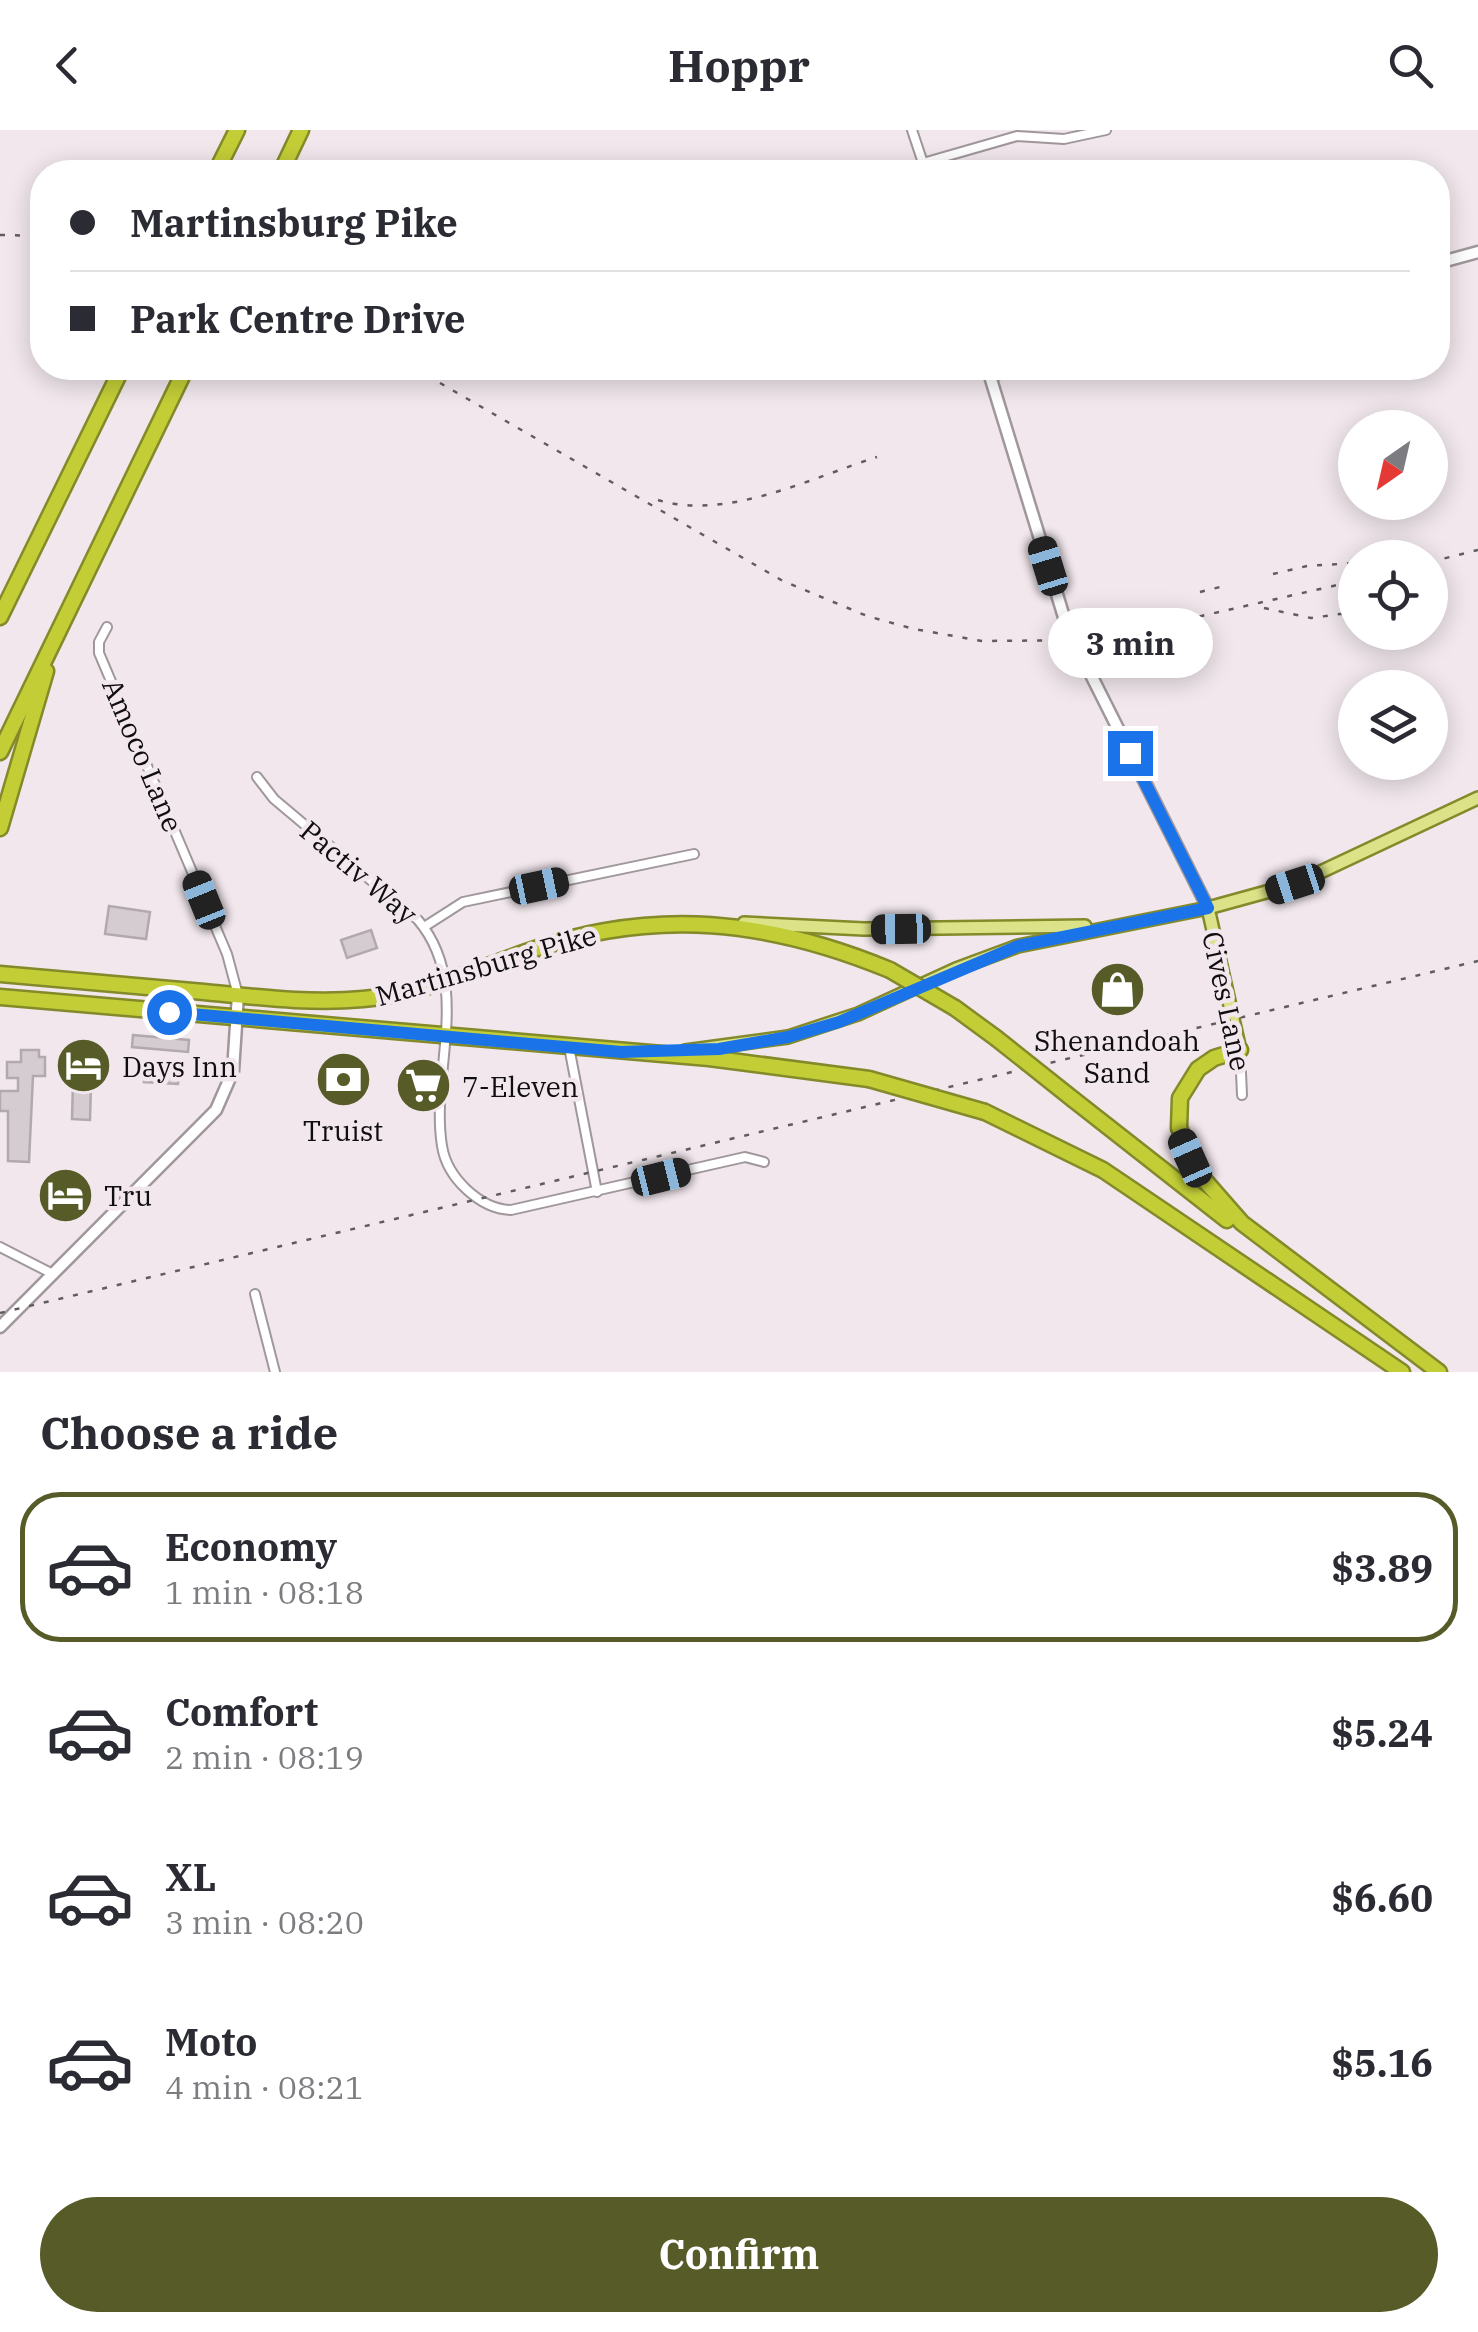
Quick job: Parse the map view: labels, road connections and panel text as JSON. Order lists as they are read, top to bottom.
{
  "streets": {
    "highway": ["Martinsburg Pike"],
    "main road": ["Cives Lane"],
    "street": ["Amoco Lane", "Pactiv Way"]
  },
  "crossings": [
    ["Amoco Lane", "Martinsburg Pike"],
    ["Pactiv Way", "Martinsburg Pike"]
  ],
  "places": {
    "shop": ["Shenandoah Sand"],
    "hotel": ["Days Inn", "Tru"],
    "bank": ["Truist"],
    "supermarket": ["7-Eleven"]
  },
  "north": "bottom left",
  "page": {
    "header": "Hoppr",
    "banner": ["Martinsburg Pike", "Park Centre Drive"],
    "bubble": "3 min",
    "heading": "Choose a ride",
    "list": [
      {
        "name": "Economy",
        "note": "1 min · 08:18",
        "value": "$3.89"
      },
      {
        "name": "Comfort",
        "note": "2 min · 08:19",
        "value": "$5.24"
      },
      {
        "name": "XL",
        "note": "3 min · 08:20",
        "value": "$6.60"
      },
      {
        "name": "Moto",
        "note": "4 min · 08:21",
        "value": "$5.16"
      }
    ],
    "buttons": "Confirm"
  }
}
